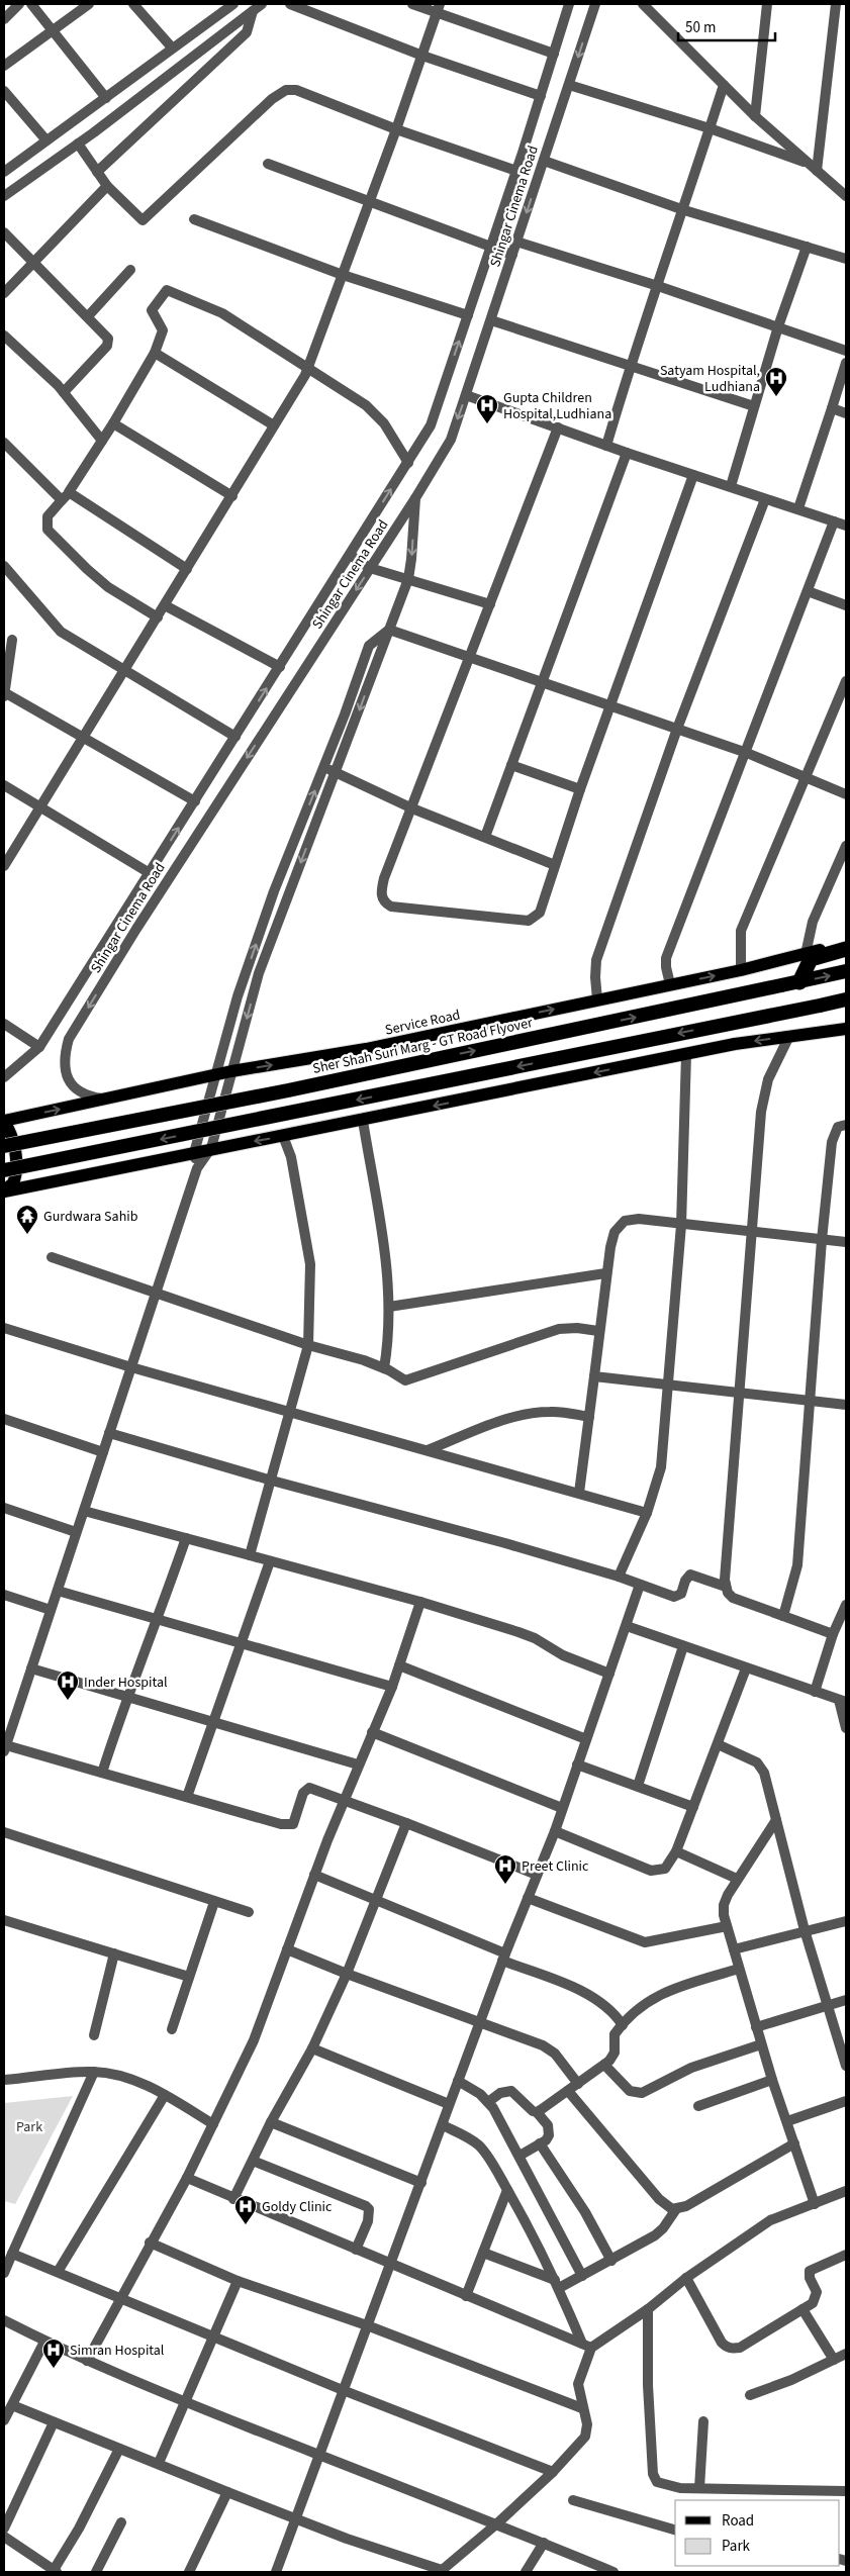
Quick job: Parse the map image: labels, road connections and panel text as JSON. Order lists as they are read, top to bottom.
{
  "streets": {
    "highway": ["Sher Shah Suri Marg - GT Road Flyover"],
    "main road": ["Service Road"],
    "street": ["Shingar Cinema Road"]
  },
  "crossings": [
    ["Shingar Cinema Road", "Service Road"]
  ],
  "parks": ["Park"],
  "places": {
    "hospital": [
      "Satyam Hospital, Ludhiana",
      "Gupta Children Hospital,Ludhiana",
      "Inder Hospital",
      "Preet Clinic",
      "Goldy Clinic",
      "Simran Hospital"
    ],
    "temple": ["Gurdwara Sahib"]
  },
  "legend": ["Road", "Park"],
  "scale_bar": "50 m"
}
